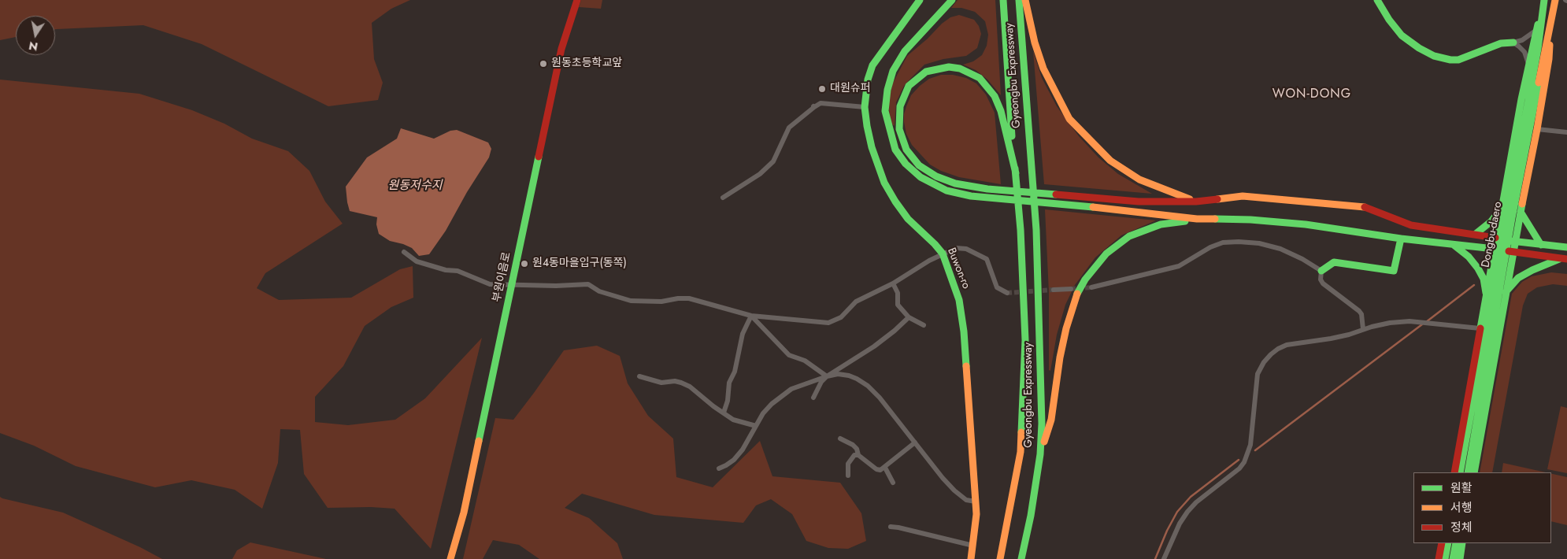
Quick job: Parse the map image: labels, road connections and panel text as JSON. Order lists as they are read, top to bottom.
{
  "streets": {
    "main road": [
      "Gyeongbu Expressway",
      "Dongbu-daero",
      "Buwon-ro",
      "부원이음로"
    ]
  },
  "districts": ["WON-DONG"],
  "water": ["원동저수지"],
  "places": ["원동초등학교앞", "대원슈퍼", "원4동마을입구(동쪽)"],
  "legend": ["원활", "서행", "정체"],
  "north": "bottom"
}
